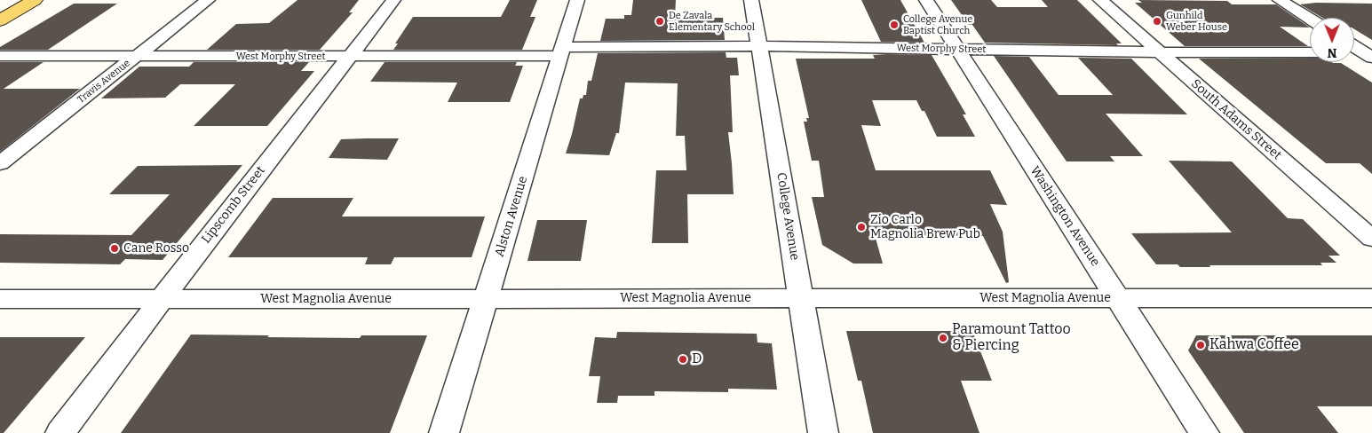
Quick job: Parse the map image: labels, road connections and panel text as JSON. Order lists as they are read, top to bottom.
{
  "streets": {
    "street": [
      "West Morphy Street",
      "Travis Avenue",
      "South Adams Street",
      "Lipscomb Street",
      "Alston Avenue",
      "College Avenue",
      "Washington Avenue",
      "West Magnolia Avenue"
    ]
  },
  "crossings": [
    ["West Morphy Street", "Travis Avenue"],
    ["West Morphy Street", "South Adams Street"],
    ["West Morphy Street", "Lipscomb Street"],
    ["West Morphy Street", "Alston Avenue"],
    ["West Morphy Street", "College Avenue"],
    ["West Morphy Street", "Washington Avenue"],
    ["Lipscomb Street", "West Magnolia Avenue"],
    ["Alston Avenue", "West Magnolia Avenue"],
    ["College Avenue", "West Magnolia Avenue"],
    ["Washington Avenue", "West Magnolia Avenue"]
  ],
  "places": [
    "De Zavala Elementary School",
    "Gunhild Weber House",
    "College Avenue Baptist Church",
    "Zio Carlo Magnolia Brew Pub",
    "Cane Rosso",
    "Paramount Tattoo & Piercing",
    "Kahwa Coffee",
    "D"
  ],
  "north": "bottom"
}
